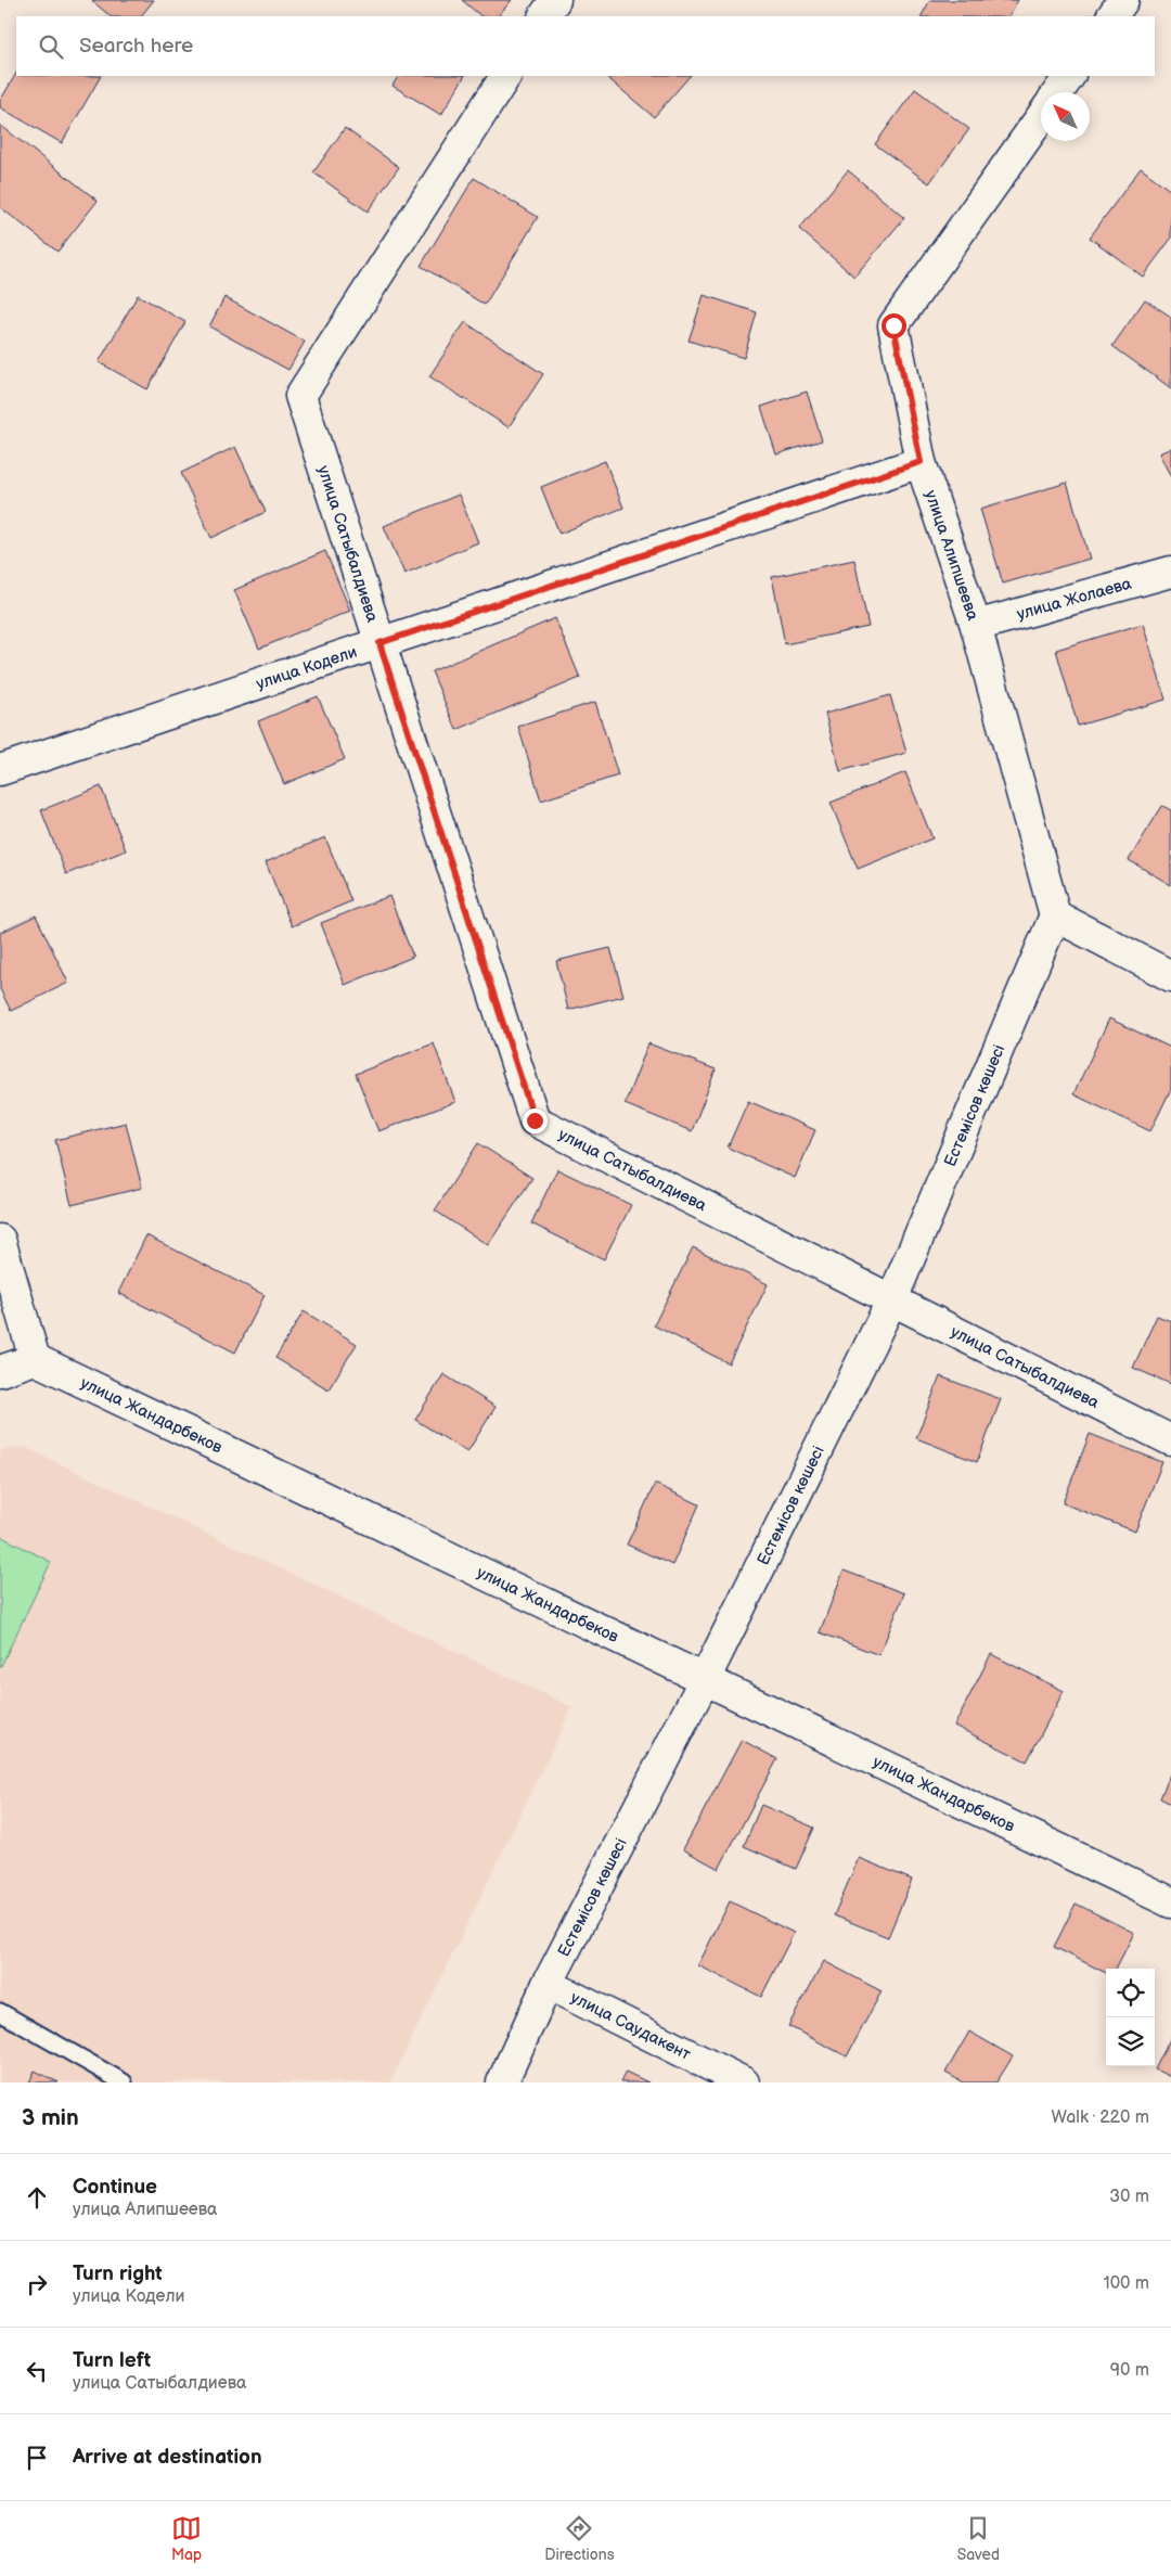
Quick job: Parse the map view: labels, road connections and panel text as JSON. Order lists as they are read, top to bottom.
{
  "streets": {
    "street": [
      "улица Сатыбалдиева",
      "улица Алипшеева",
      "улица Жолаева",
      "улица Кодели",
      "Естемісов көшесі",
      "улица Жандарбеков",
      "улица Саудакент"
    ]
  },
  "crossings": [
    ["улица Сатыбалдиева", "улица Кодели"],
    ["улица Сатыбалдиева", "Естемісов көшесі"],
    ["улица Алипшеева", "улица Жолаева"],
    ["улица Алипшеева", "улица Кодели"],
    ["улица Алипшеева", "Естемісов көшесі"],
    ["Естемісов көшесі", "улица Жандарбеков"],
    ["Естемісов көшесі", "улица Саудакент"]
  ],
  "north": "top left",
  "page": {
    "search": "Search here",
    "heading": ["3 min", "Walk · 220 m"],
    "list": [
      ["Continue", "улица Алипшеева", "30 m"],
      ["Turn right", "улица Кодели", "100 m"],
      ["Turn left", "улица Сатыбалдиева", "90 m"],
      "Arrive at destination"
    ],
    "nav": ["Map", "Directions", "Saved"]
  }
}
